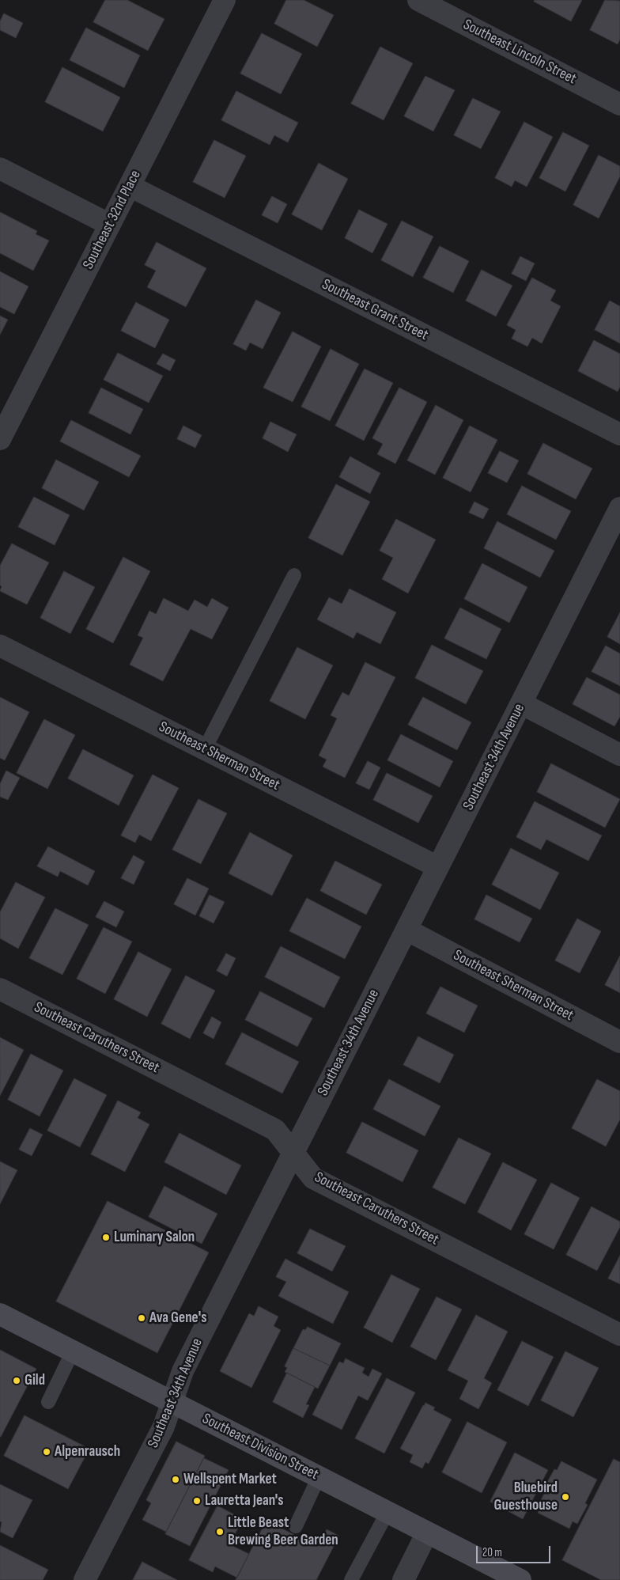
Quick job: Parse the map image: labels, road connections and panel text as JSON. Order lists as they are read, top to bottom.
{
  "streets": {
    "main road": ["Southeast Division Street"],
    "street": [
      "Southeast Lincoln Street",
      "Southeast 32nd Place",
      "Southeast Grant Street",
      "Southeast Sherman Street",
      "Southeast 34th Avenue",
      "Southeast Caruthers Street"
    ]
  },
  "crossings": [
    ["Southeast 32nd Place", "Southeast Grant Street"],
    ["Southeast Sherman Street", "Southeast 34th Avenue"],
    ["Southeast 34th Avenue", "Southeast Caruthers Street"],
    ["Southeast 34th Avenue", "Southeast Division Street"]
  ],
  "places": [
    "Luminary Salon",
    "Ava Gene's",
    "Gild",
    "Alpenrausch",
    "Wellspent Market",
    "Bluebird Guesthouse",
    "Lauretta Jean's",
    "Little Beast Brewing Beer Garden"
  ],
  "scale_bar": "20 m"
}
